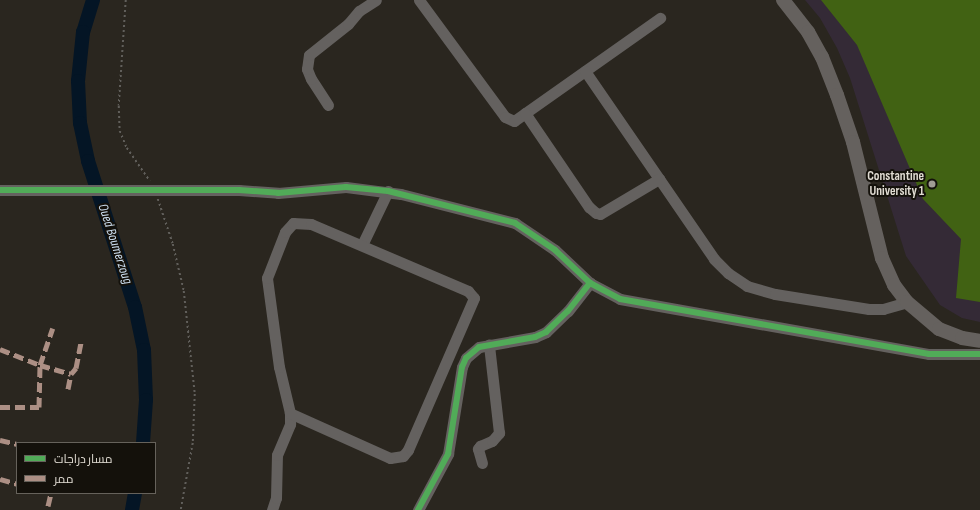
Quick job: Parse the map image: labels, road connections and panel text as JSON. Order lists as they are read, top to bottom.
{
  "water": ["Oued Boumerzoug"],
  "places": ["Constantine University 1"],
  "legend": ["مسار دراجات", "ممر"]
}
